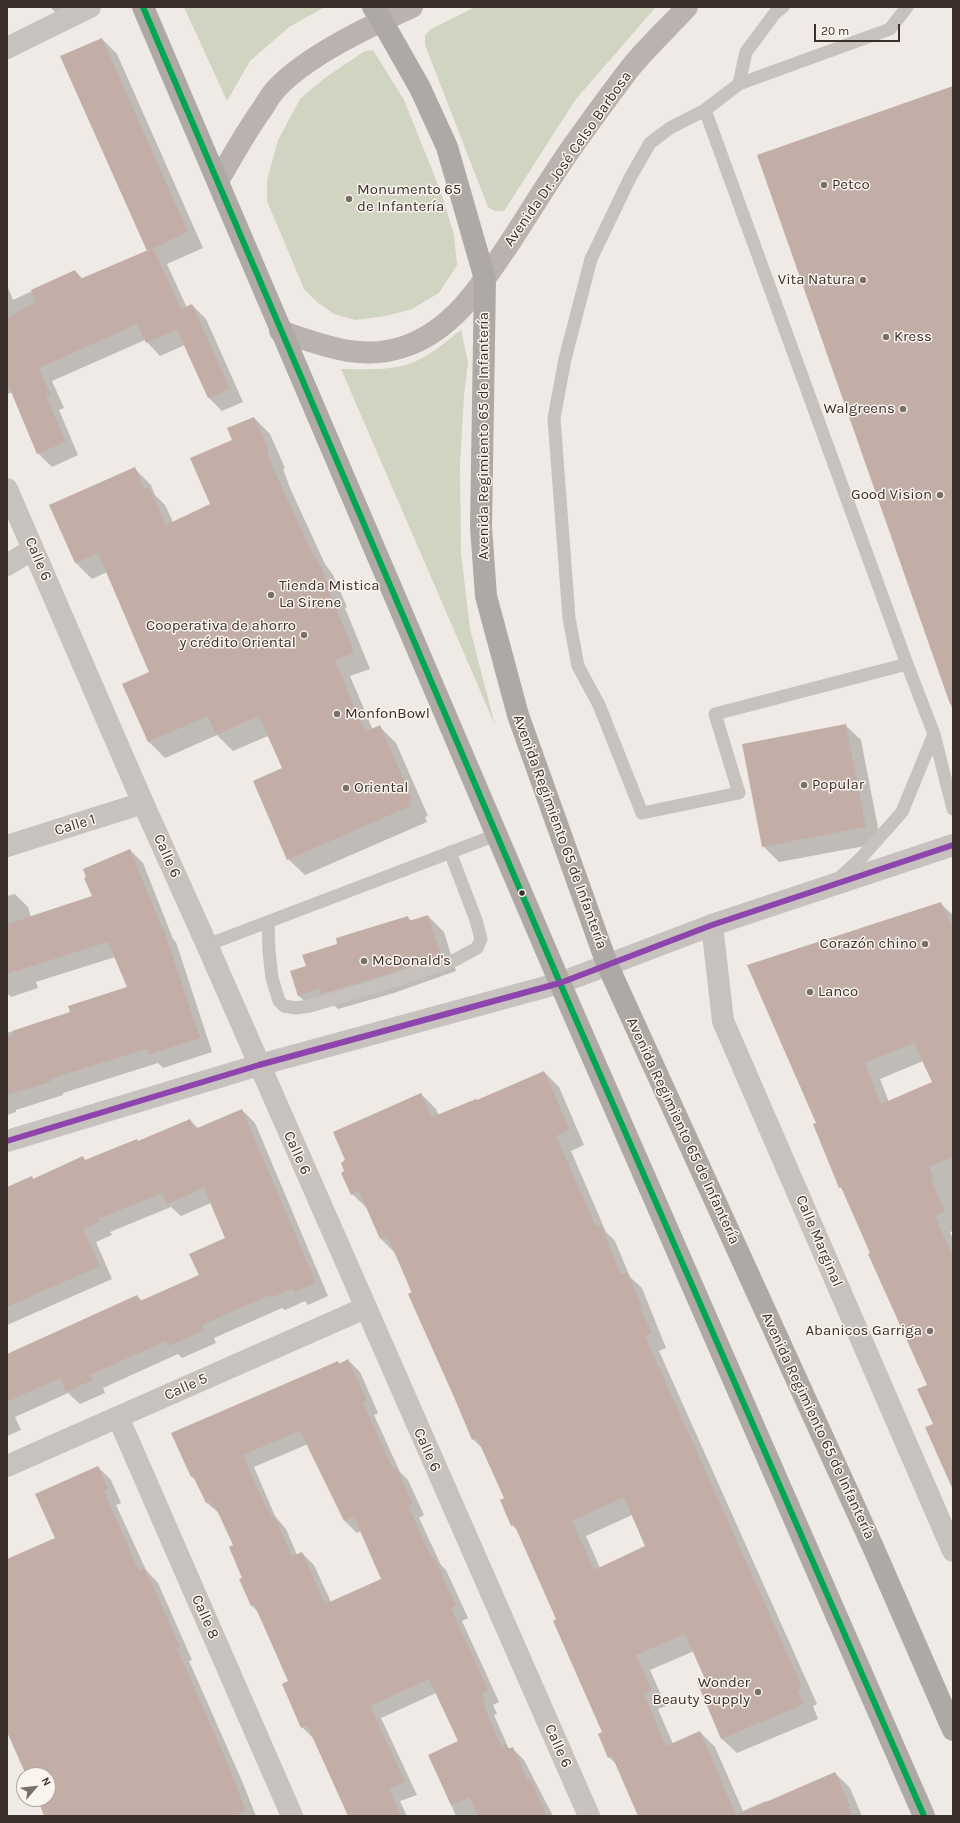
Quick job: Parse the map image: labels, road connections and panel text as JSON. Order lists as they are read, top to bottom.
{
  "streets": {
    "highway": ["Avenida Regimiento 65 de Infantería"],
    "main road": ["Avenida Dr. José Celso Barbosa"],
    "street": [
      "Calle 6",
      "Calle 1",
      "Calle Marginal",
      "Calle 5",
      "Calle 8"
    ]
  },
  "crossings": [
    ["Avenida Dr. José Celso Barbosa", "Avenida Regimiento 65 de Infantería"],
    ["Calle 6", "Calle 1"],
    ["Calle 6", "Calle 5"],
    ["Calle 5", "Calle 8"]
  ],
  "places": [
    "Petco",
    "Monumento 65 de Infantería",
    "Vita Natura",
    "Kress",
    "Walgreens",
    "Good Vision",
    "Tienda Mistica La Sirene",
    "Cooperativa de ahorro y crédito Oriental",
    "MonfonBowl",
    "Popular",
    "Oriental",
    "Corazón chino",
    "McDonald's",
    "Lanco",
    "Abanicos Garriga",
    "Wonder Beauty Supply"
  ],
  "scale_bar": "20 m",
  "north": "top right"
}
